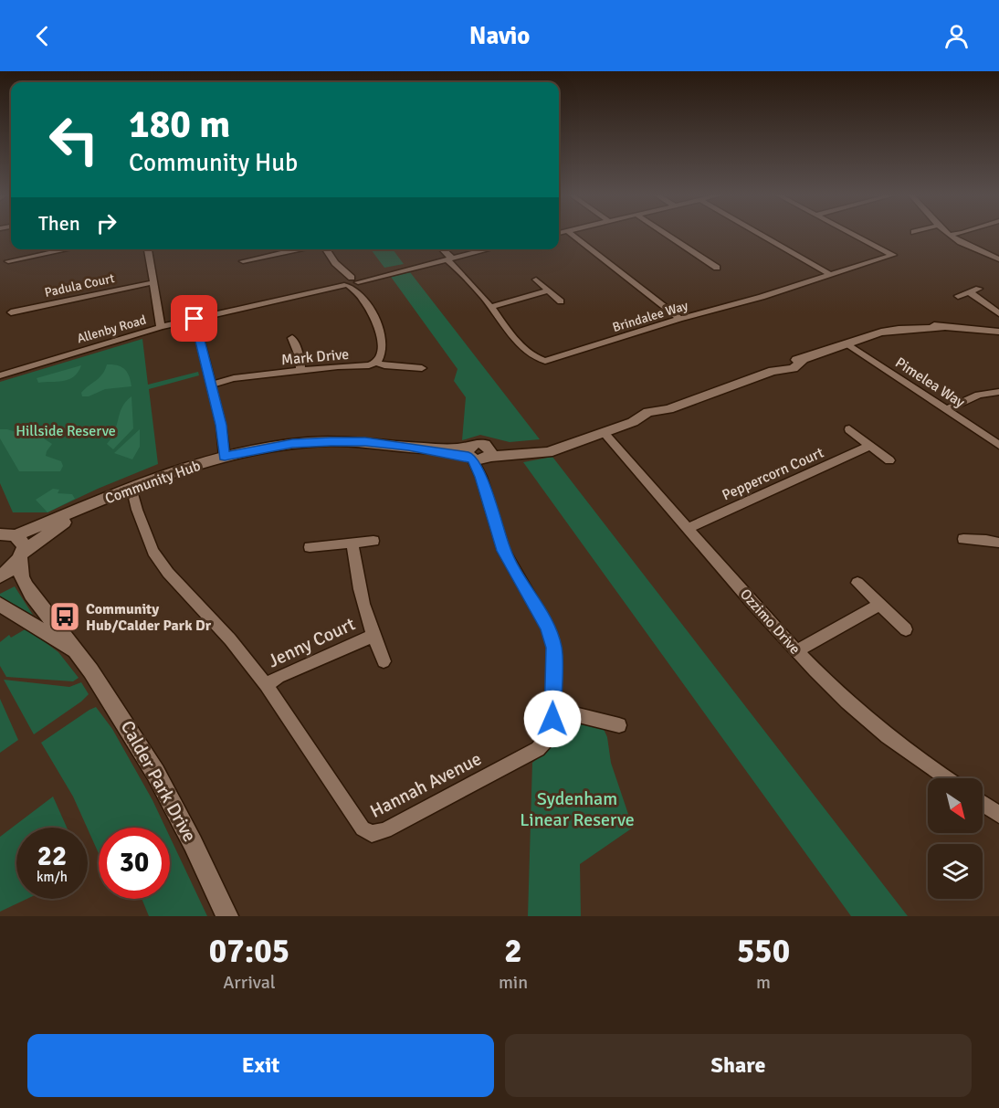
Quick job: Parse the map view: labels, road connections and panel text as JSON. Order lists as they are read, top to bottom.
{
  "streets": {
    "street": [
      "Padula Court",
      "Brindalee Way",
      "Allenby Road",
      "Mark Drive",
      "Pimelea Way",
      "Peppercorn Court",
      "Community Hub",
      "Ozzimo Drive",
      "Jenny Court",
      "Calder Park Drive",
      "Hannah Avenue"
    ]
  },
  "crossings": [
    ["Brindalee Way", "Allenby Road"],
    ["Pimelea Way", "Community Hub"],
    ["Peppercorn Court", "Ozzimo Drive"],
    ["Community Hub", "Ozzimo Drive"],
    ["Community Hub", "Calder Park Drive"],
    ["Community Hub", "Hannah Avenue"],
    ["Jenny Court", "Hannah Avenue"]
  ],
  "parks": ["Hillside Reserve", "Sydenham Linear Reserve"],
  "places": {
    "bus stop": ["Community Hub/Calder Park Dr"]
  },
  "north": "bottom right",
  "page": {
    "header": "Navio",
    "turn": ["180 m", "Community Hub"],
    "then": "Then",
    "speed": "22 km/h",
    "limit": "30",
    "eta": [
      "07:05",
      "Arrival",
      "2",
      "min",
      "550",
      "m"
    ],
    "buttons": ["Exit", "Share"]
  }
}
